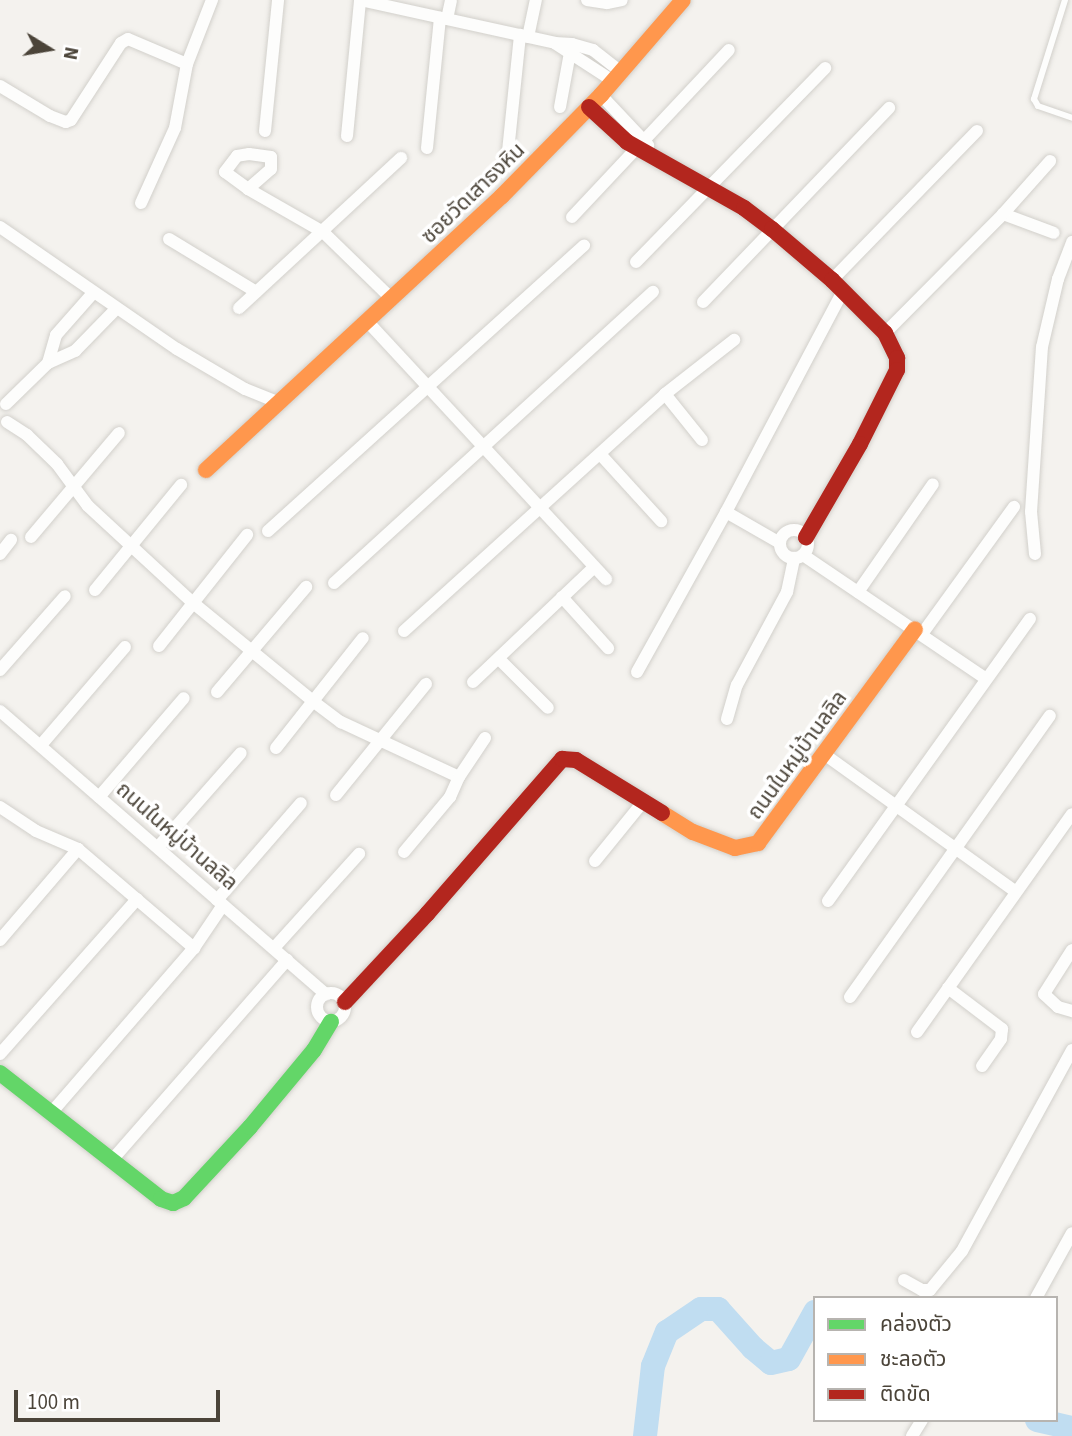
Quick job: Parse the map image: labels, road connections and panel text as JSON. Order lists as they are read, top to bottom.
{
  "streets": {
    "street": ["ซอยวัดเสาธงหิน", "ถนนในหมู่บ้านลลิล"]
  },
  "legend": ["คล่องตัว", "ชะลอตัว", "ติดขัด"],
  "scale_bar": "100 m",
  "north": "right"
}
